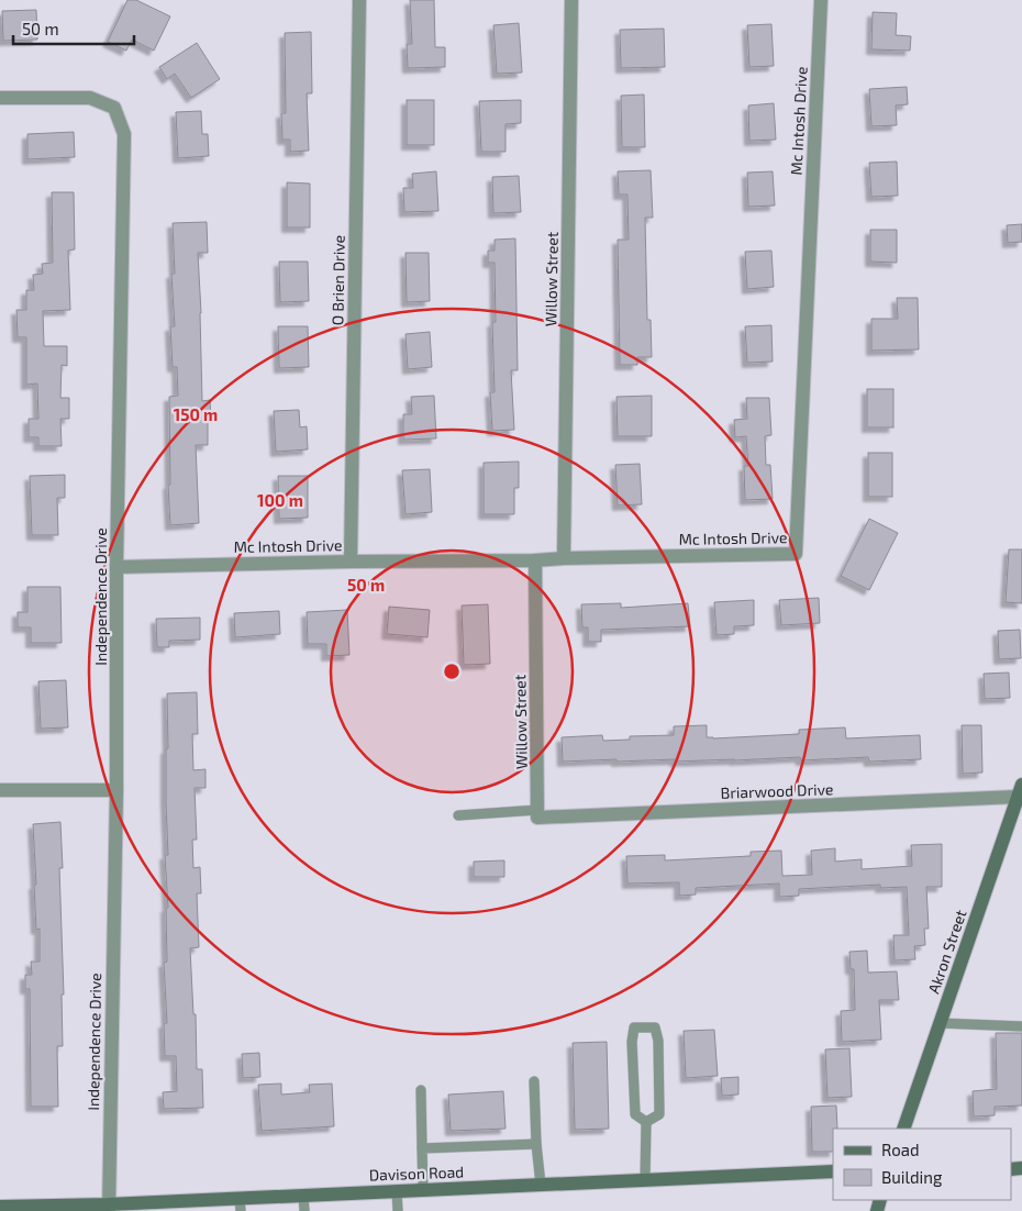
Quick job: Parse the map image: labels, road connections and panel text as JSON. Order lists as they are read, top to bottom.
{
  "streets": {
    "street": [
      "Mc Intosh Drive",
      "Willow Street",
      "O Brien Drive",
      "Independence Drive",
      "Briarwood Drive",
      "Akron Street",
      "Davison Road"
    ]
  },
  "crossings": [
    ["Mc Intosh Drive", "Willow Street"],
    ["Mc Intosh Drive", "O Brien Drive"],
    ["Mc Intosh Drive", "Independence Drive"],
    ["Willow Street", "Briarwood Drive"],
    ["Independence Drive", "Davison Road"],
    ["Briarwood Drive", "Akron Street"]
  ],
  "legend": ["Road", "Building"],
  "scale_bar": "50 m",
  "rings": ["150 m", "100 m", "50 m"]
}
